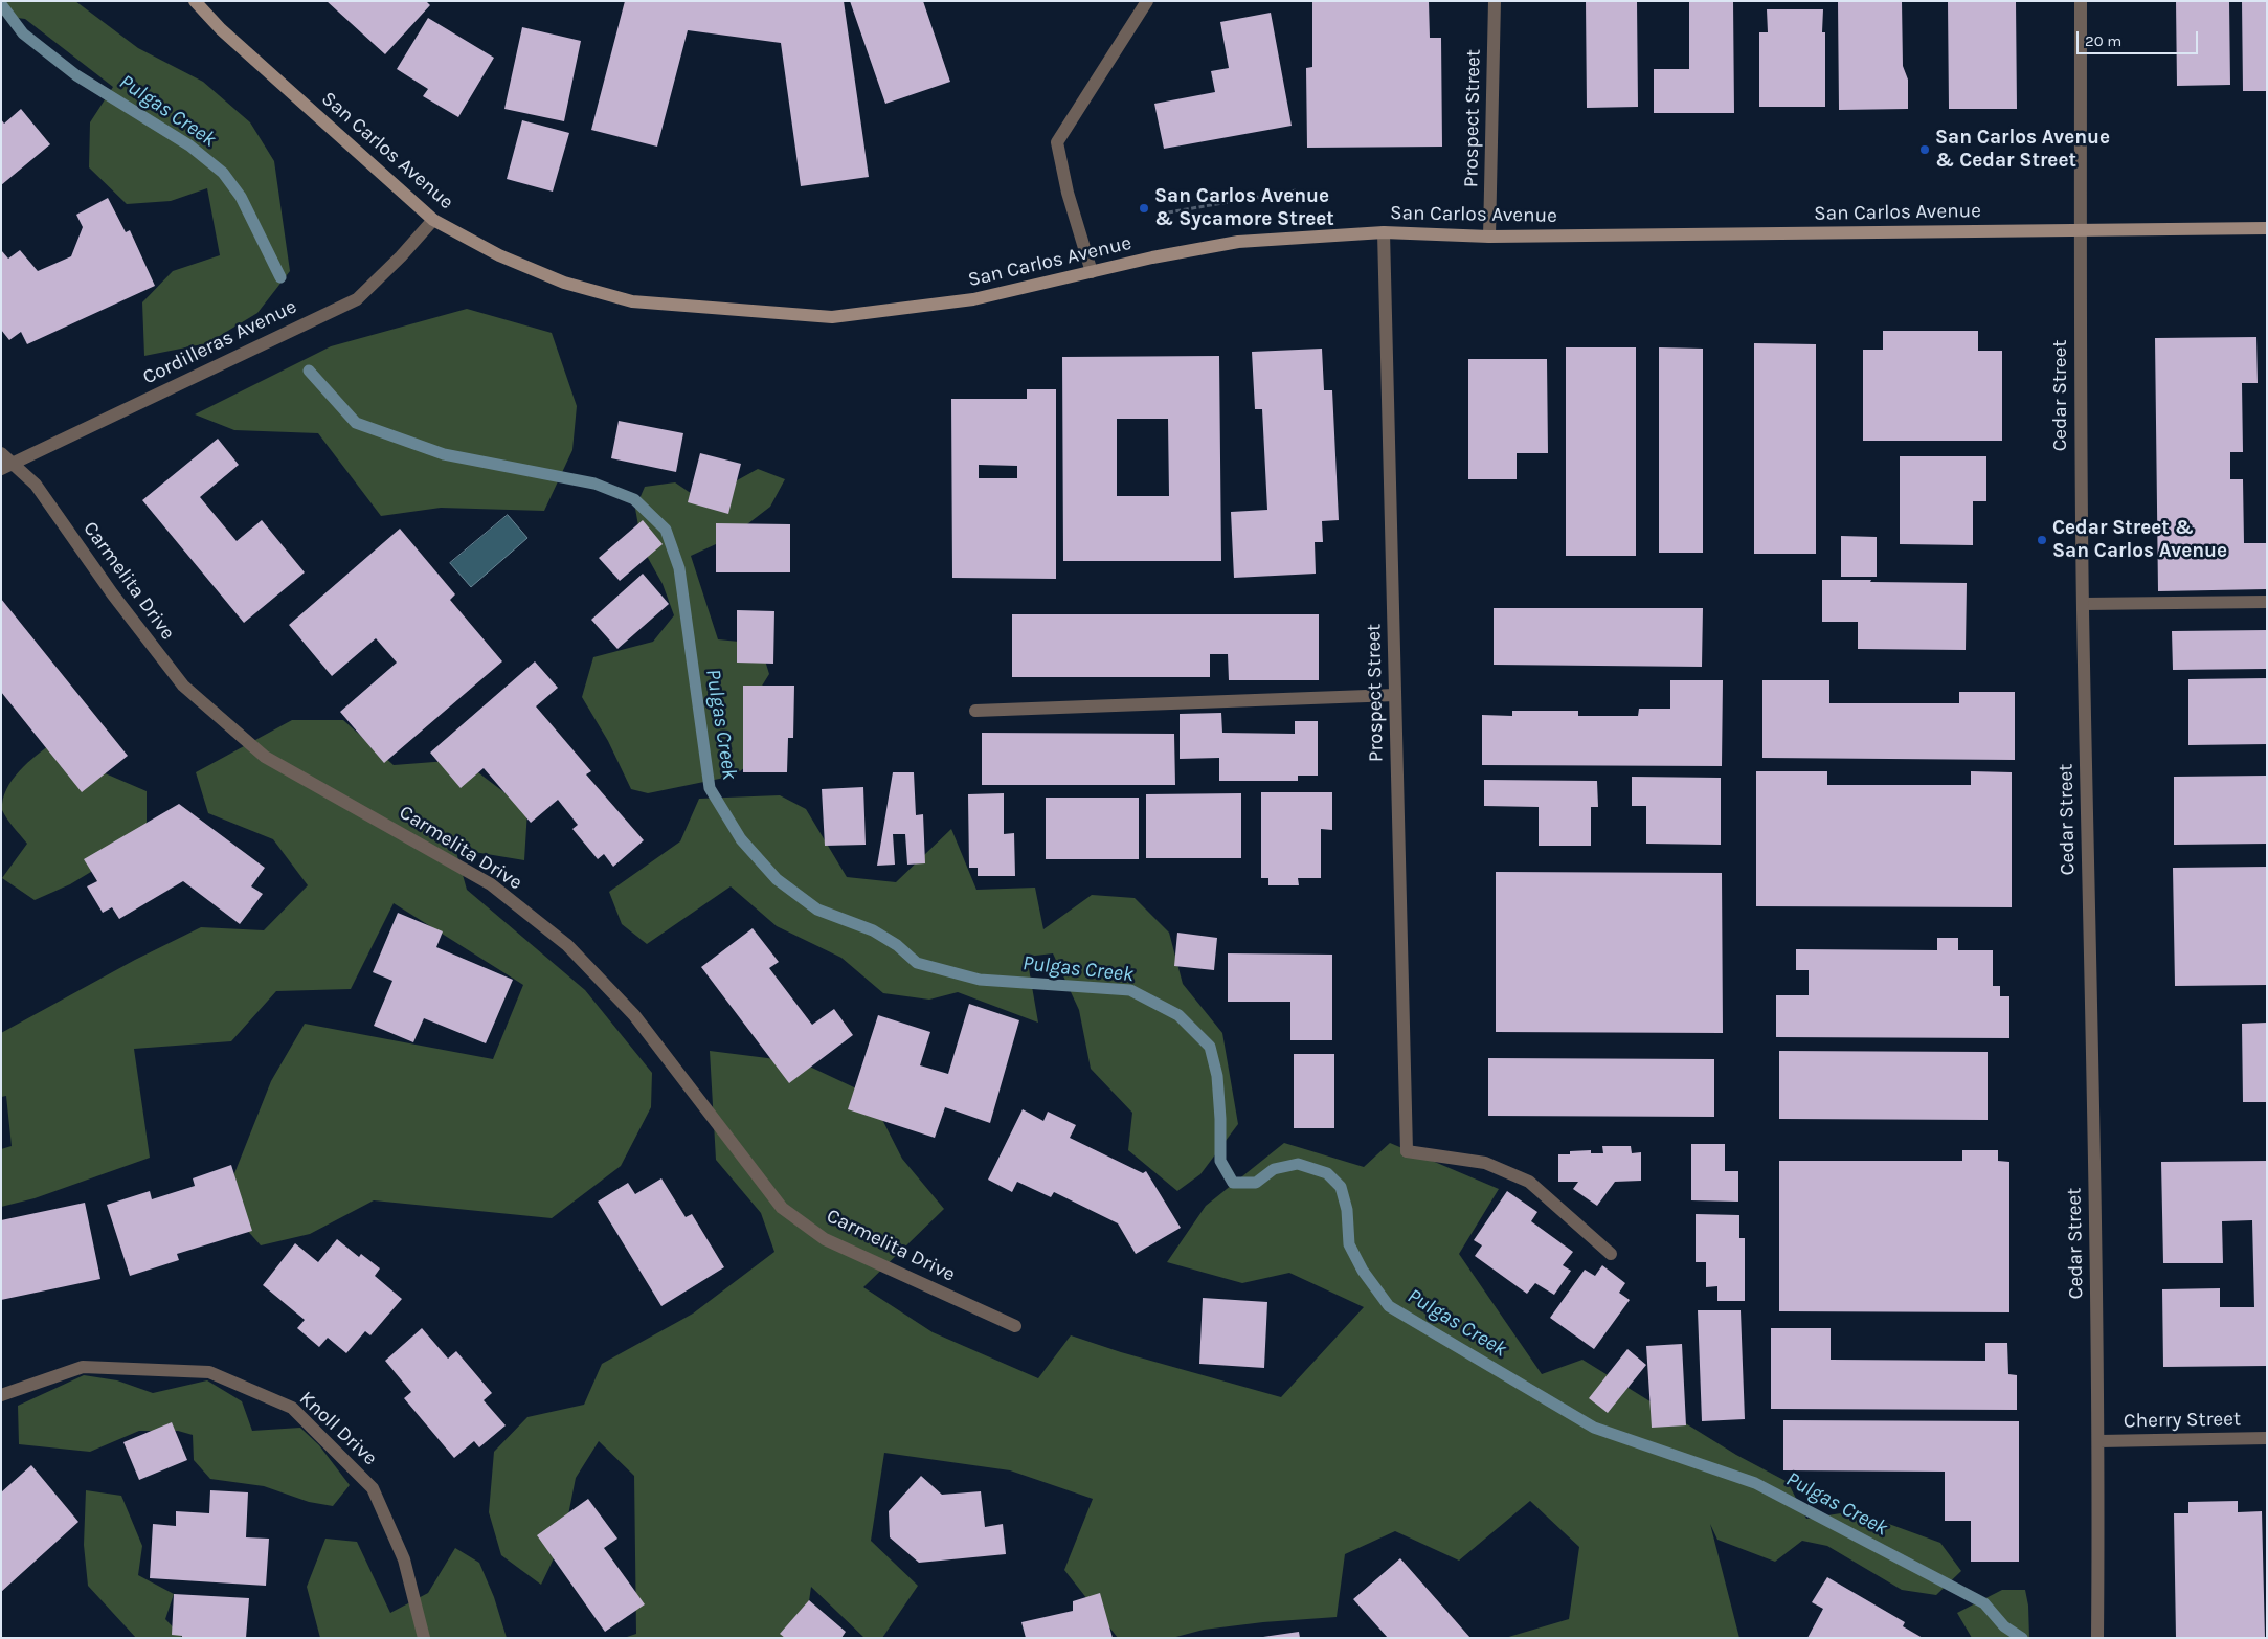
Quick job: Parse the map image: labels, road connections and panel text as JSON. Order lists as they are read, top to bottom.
{
  "streets": {
    "main road": ["San Carlos Avenue"],
    "street": [
      "Prospect Street",
      "Cordilleras Avenue",
      "Cedar Street",
      "Carmelita Drive",
      "Cherry Street",
      "Knoll Drive"
    ]
  },
  "crossings": [
    ["Prospect Street", "San Carlos Avenue"],
    ["San Carlos Avenue", "Cordilleras Avenue"],
    ["San Carlos Avenue", "Cedar Street"],
    ["Cordilleras Avenue", "Carmelita Drive"],
    ["Cedar Street", "Cherry Street"]
  ],
  "water": ["Pulgas Creek"],
  "places": ["San Carlos Avenue & Cedar Street", "San Carlos Avenue & Sycamore Street", "Cedar Street & San Carlos Avenue"],
  "scale_bar": "20 m"
}
